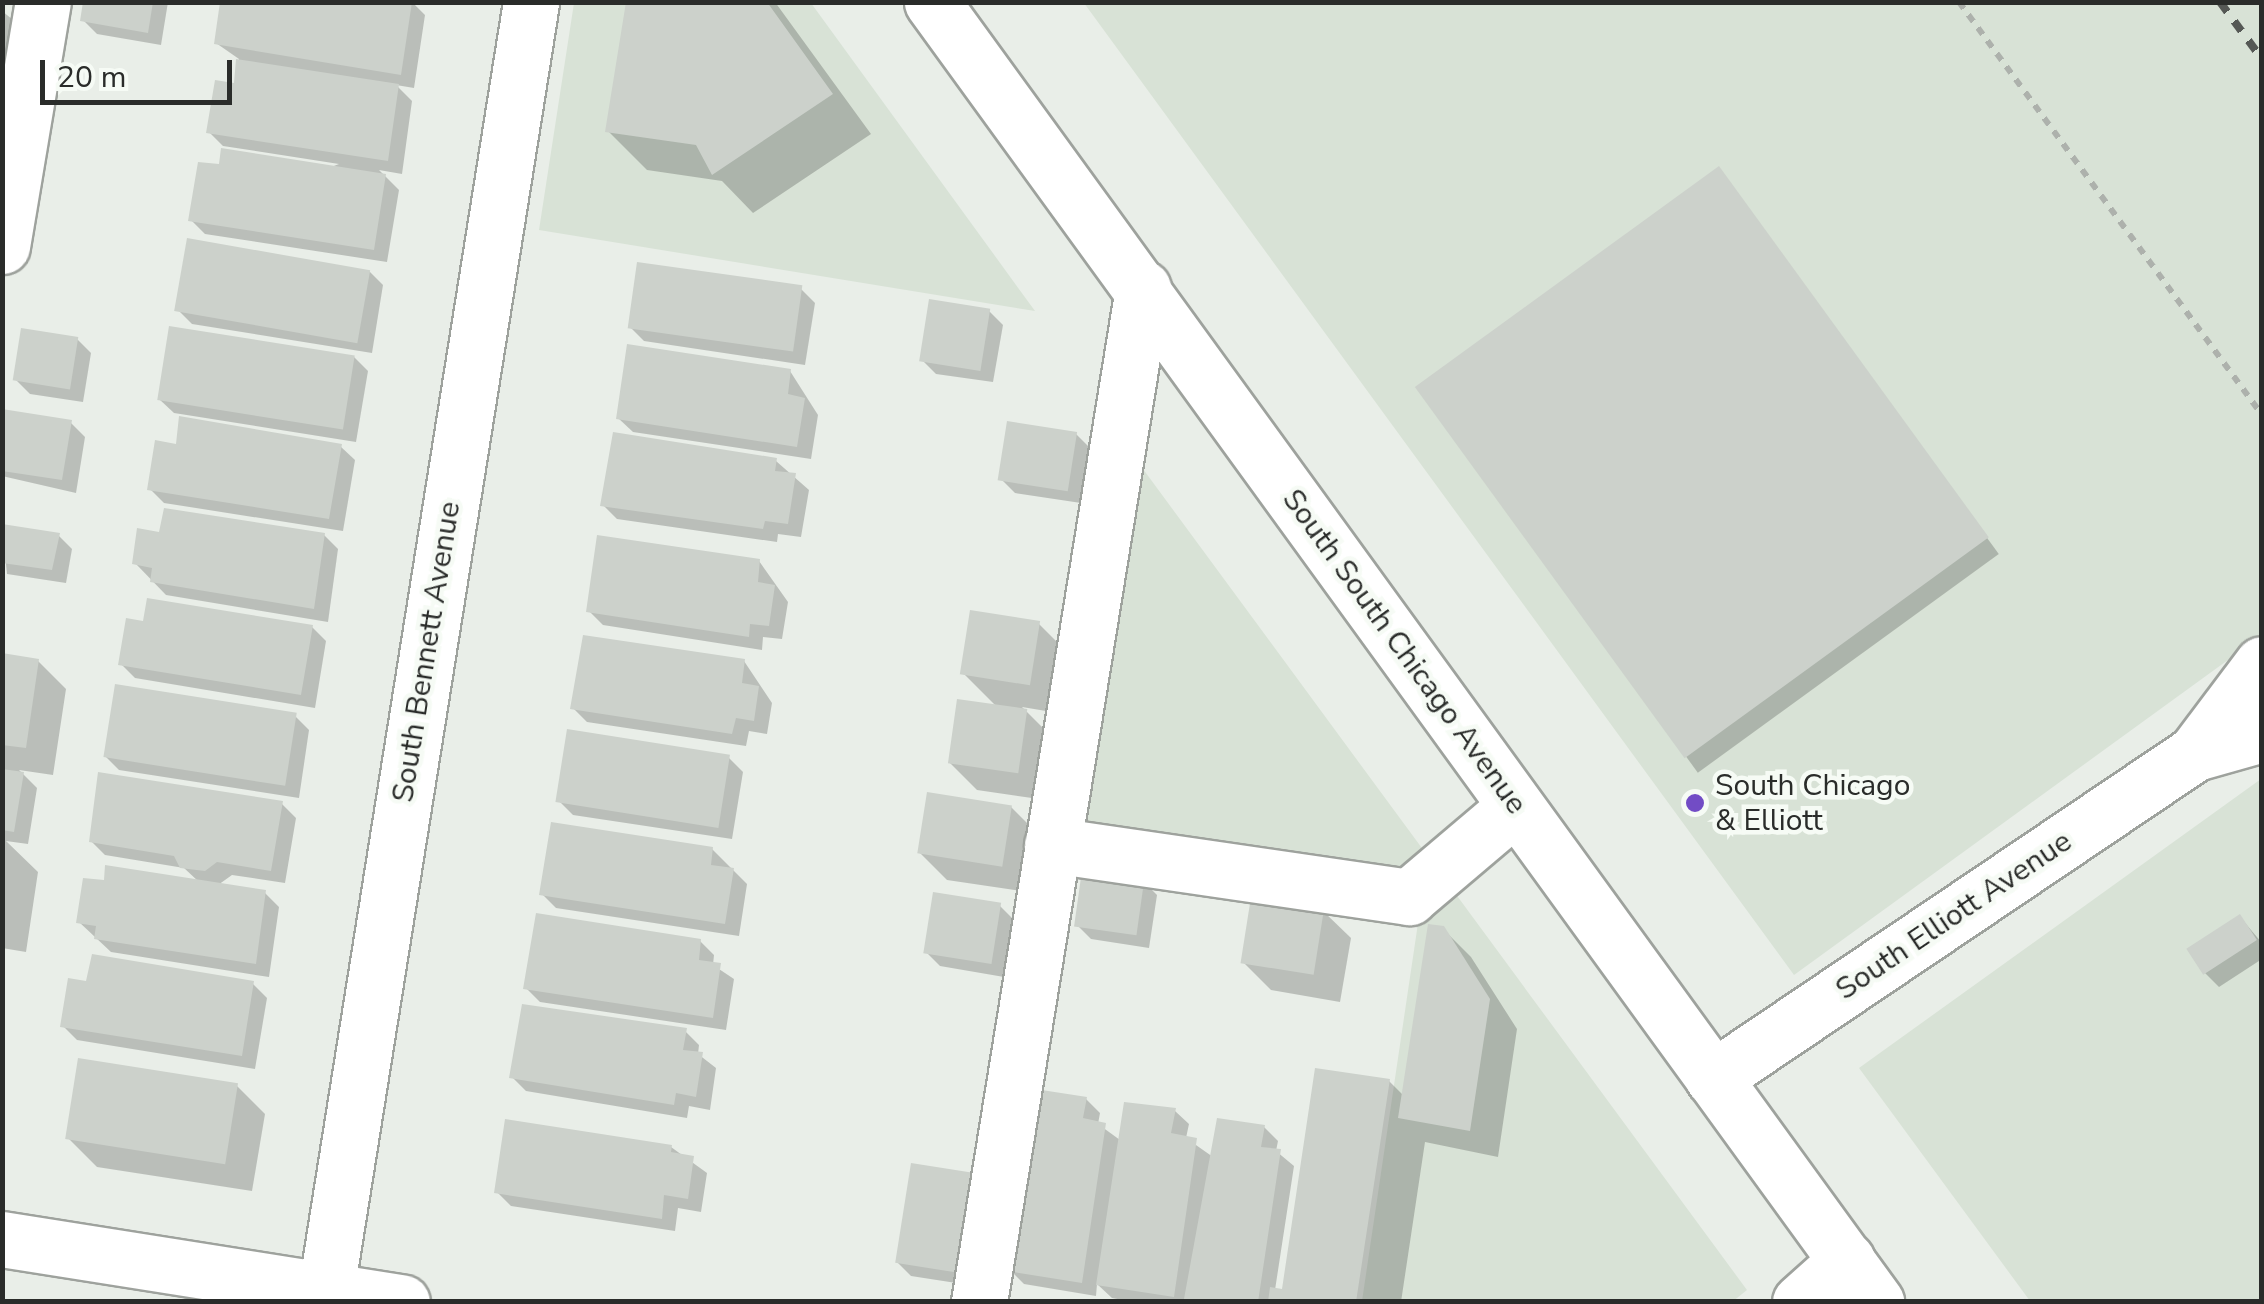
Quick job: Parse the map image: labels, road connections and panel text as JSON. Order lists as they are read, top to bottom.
{
  "streets": {
    "street": ["South Bennett Avenue", "South South Chicago Avenue", "South Elliott Avenue"]
  },
  "crossings": [
    ["South South Chicago Avenue", "South Elliott Avenue"]
  ],
  "places": ["South Chicago & Elliott"],
  "scale_bar": "20 m"
}
